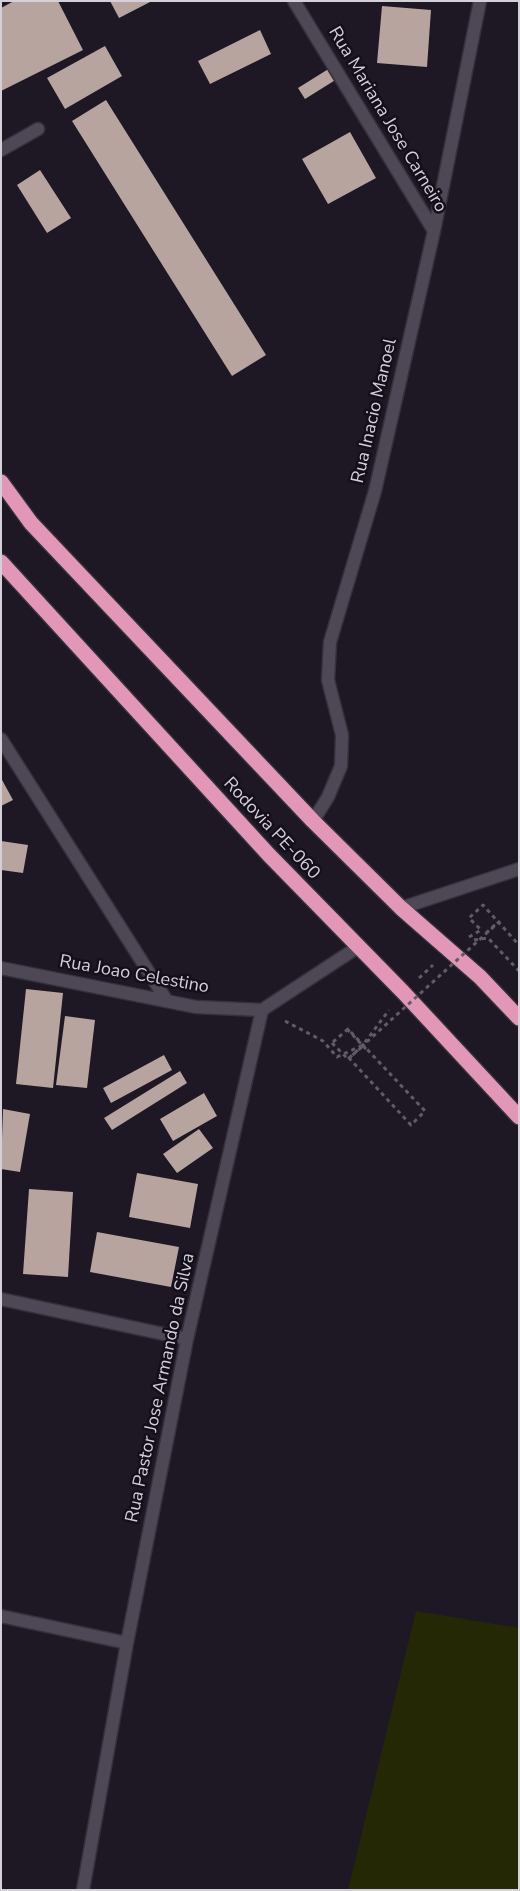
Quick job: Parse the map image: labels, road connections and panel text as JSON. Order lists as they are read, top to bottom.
{
  "streets": {
    "highway": ["Rodovia PE-060"],
    "street": [
      "Rua Mariana Jose Carneiro",
      "Rua Inacio Manoel",
      "Rua Joao Celestino",
      "Rua Pastor Jose Armando da Silva"
    ]
  },
  "crossings": [
    ["Rua Mariana Jose Carneiro", "Rua Inacio Manoel"],
    ["Rua Inacio Manoel", "Rodovia PE-060"],
    ["Rua Joao Celestino", "Rua Pastor Jose Armando da Silva"]
  ]
}
